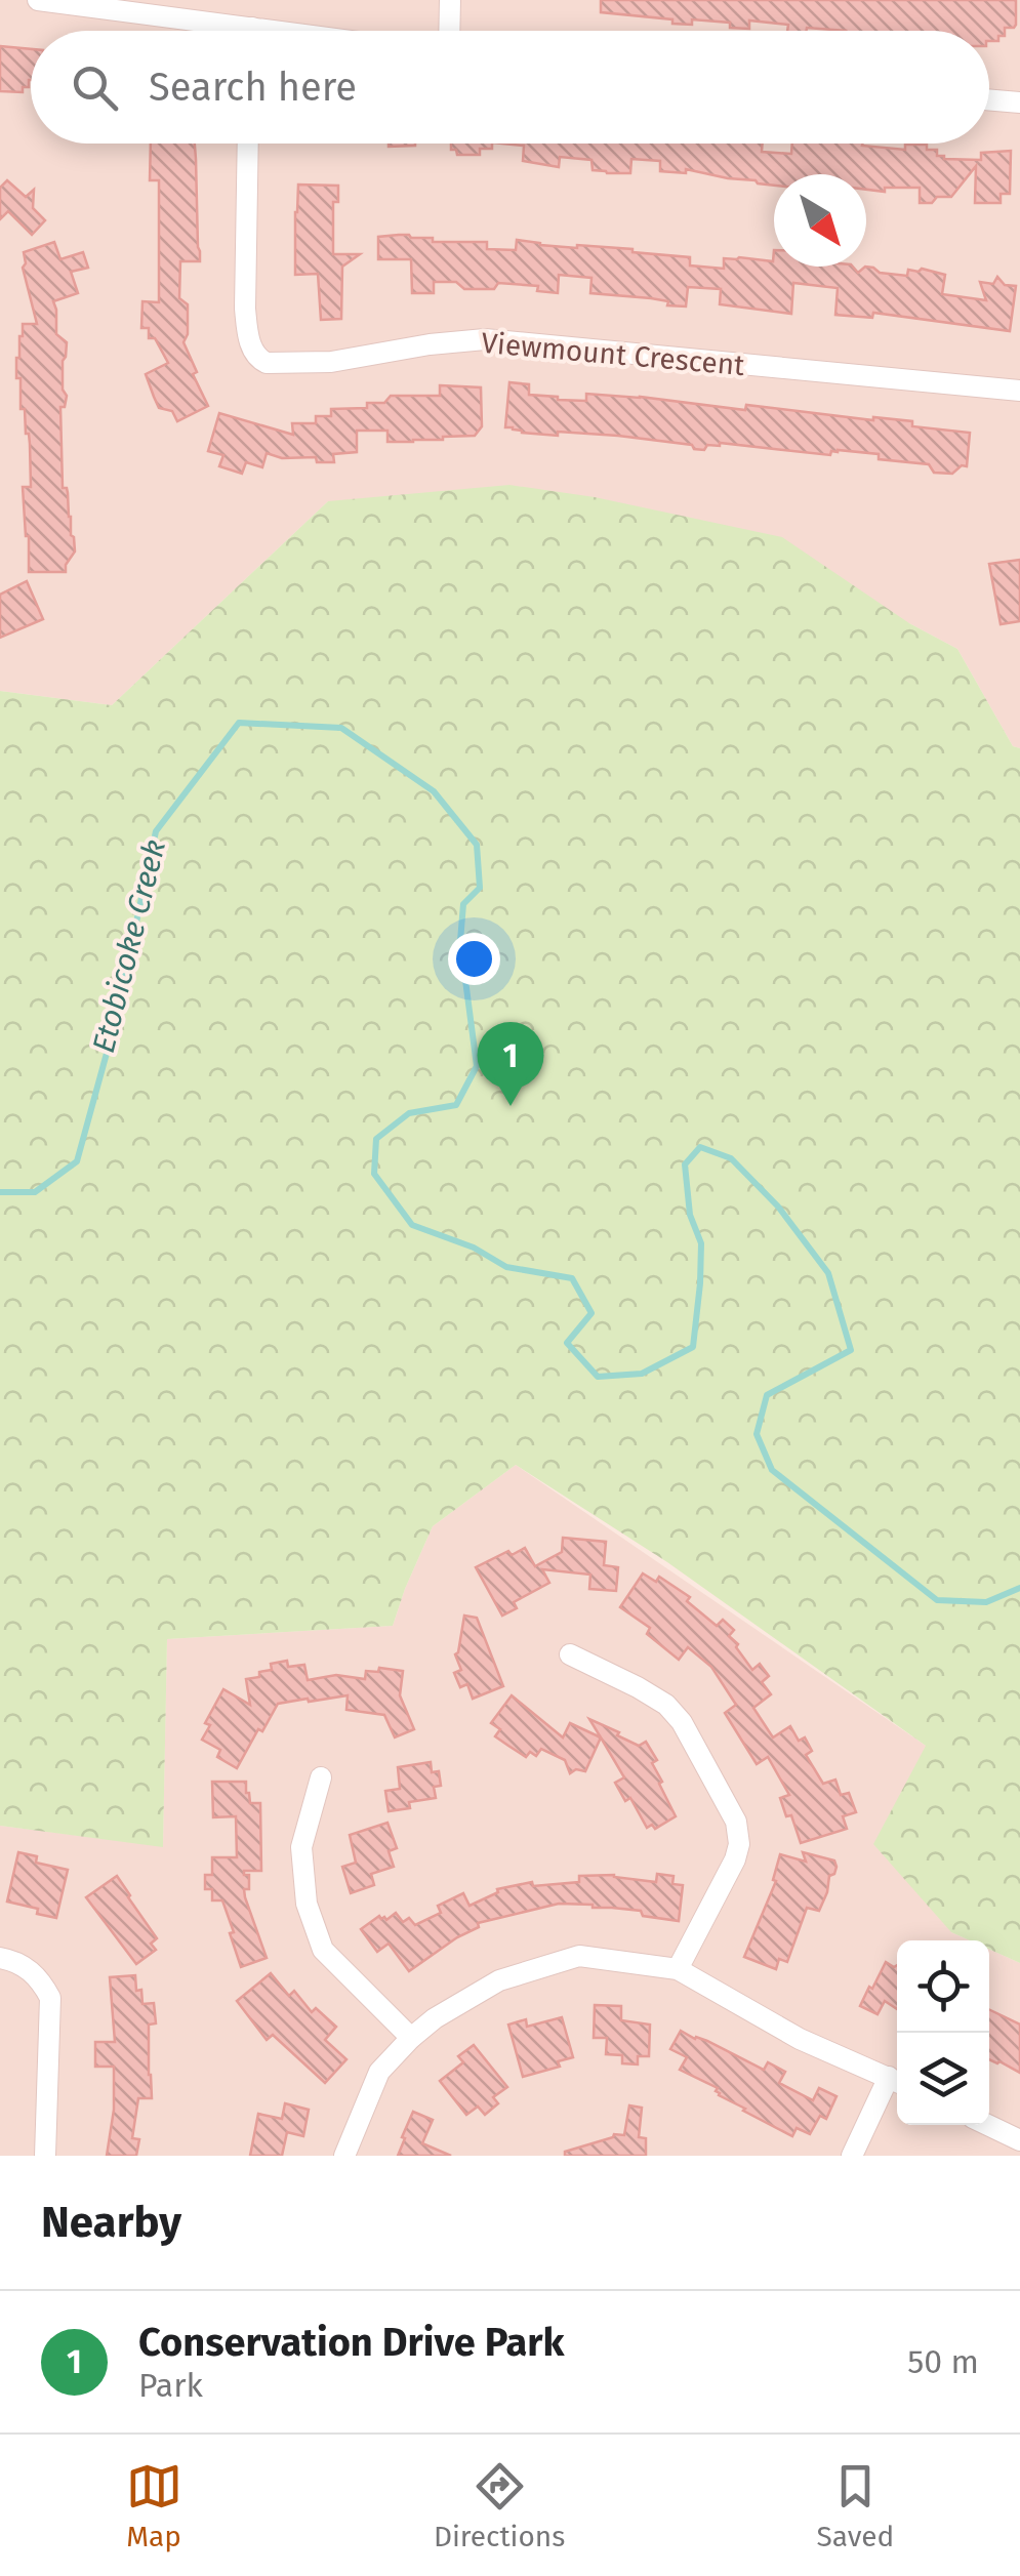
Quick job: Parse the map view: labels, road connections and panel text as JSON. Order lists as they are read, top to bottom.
{
  "streets": {
    "street": ["Viewmount Crescent"]
  },
  "water": ["Etobicoke Creek"],
  "north": "bottom right",
  "page": {
    "search": "Search here",
    "pins": "1",
    "heading": "Nearby",
    "list": [
      {
        "mark": "1",
        "name": "Conservation Drive Park",
        "note": "Park",
        "value": "50 m"
      }
    ],
    "nav": ["Map", "Directions", "Saved"]
  }
}
